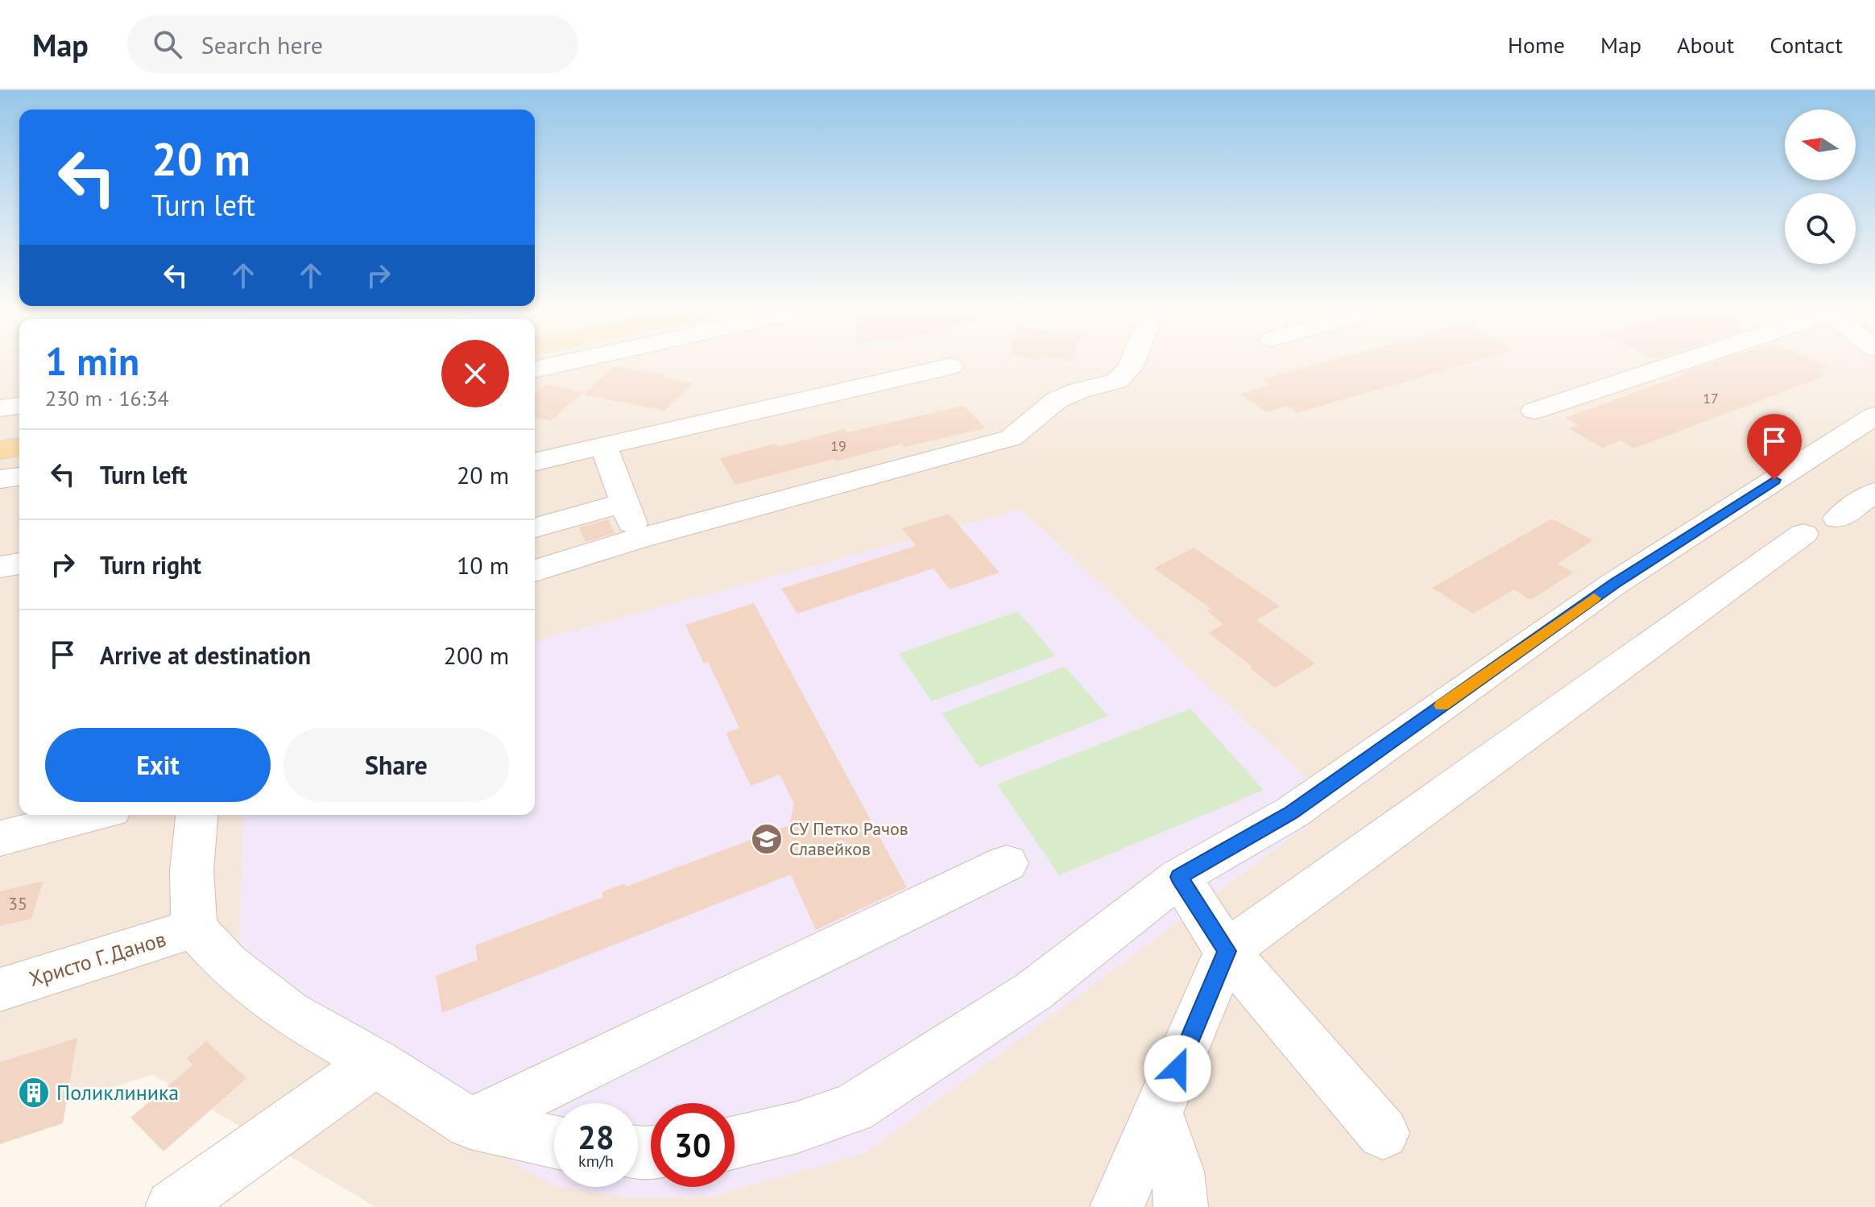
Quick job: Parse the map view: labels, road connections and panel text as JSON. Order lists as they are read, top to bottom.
{
  "streets": {
    "street": ["Христо Г. Данов"]
  },
  "places": {
    "school or university": ["СУ Петко Рачов Славейков"],
    "building": ["Поликлиника"]
  },
  "house_numbers": ["17", "19", "35"],
  "north": "left",
  "page": {
    "header": "Map",
    "search": "Search here",
    "nav": [
      "Home",
      "Map",
      "About",
      "Contact"
    ],
    "turn": ["20 m", "Turn left"],
    "heading": ["1 min", "230 m · 16:34"],
    "list": [
      {
        "name": "Turn left",
        "value": "20 m"
      },
      {
        "name": "Turn right",
        "value": "10 m"
      },
      {
        "name": "Arrive at destination",
        "value": "200 m"
      }
    ],
    "buttons": ["Exit", "Share"],
    "speed": "28 km/h",
    "limit": "30"
  }
}
